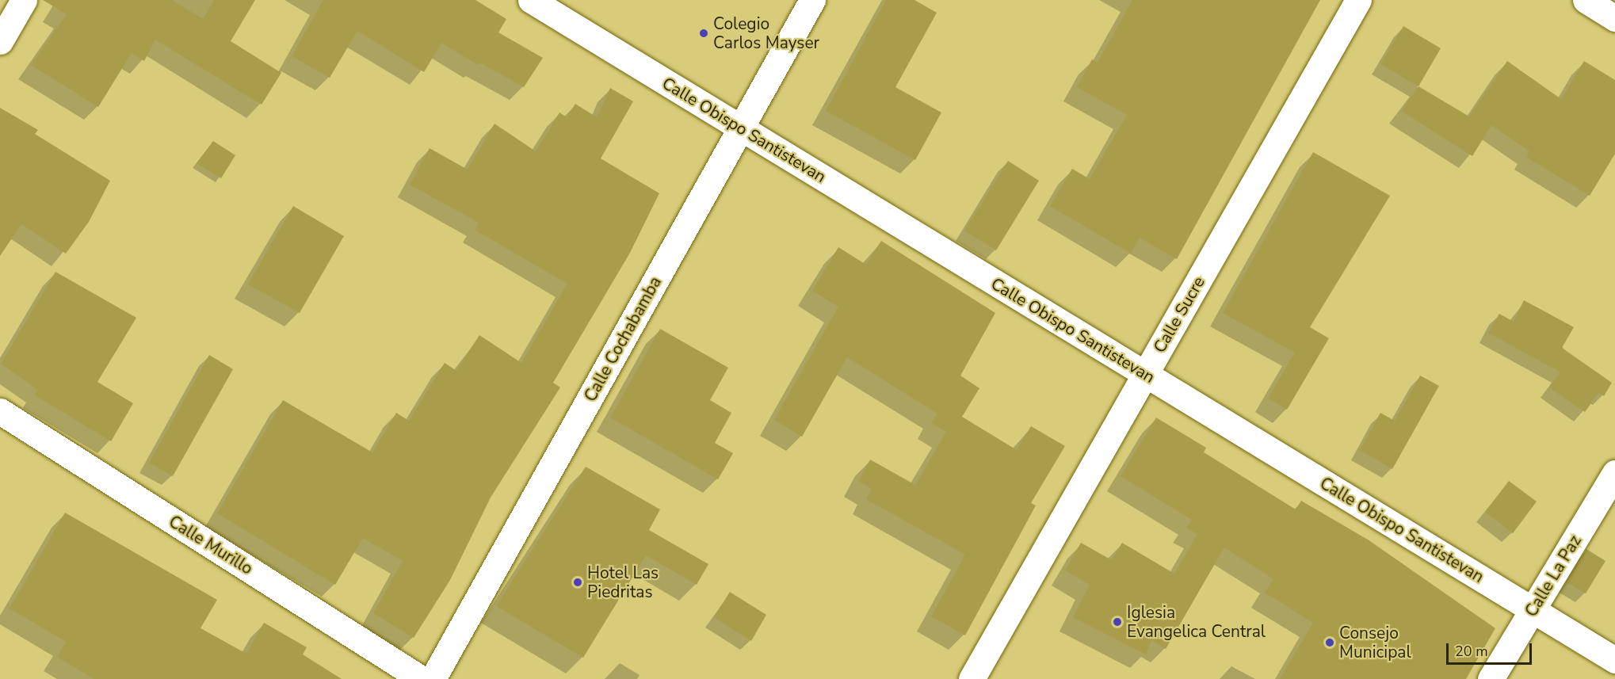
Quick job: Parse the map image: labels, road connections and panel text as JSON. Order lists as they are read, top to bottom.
{
  "streets": {
    "street": [
      "Calle Obispo Santistevan",
      "Calle Sucre",
      "Calle Cochabamba",
      "Calle Murillo",
      "Calle La Paz"
    ]
  },
  "crossings": [
    ["Calle Obispo Santistevan", "Calle Sucre"],
    ["Calle Obispo Santistevan", "Calle Cochabamba"],
    ["Calle Obispo Santistevan", "Calle La Paz"]
  ],
  "places": [
    "Colegio Carlos Mayser",
    "Hotel Las Piedritas",
    "Iglesia Evangelica Central",
    "Consejo Municipal"
  ],
  "scale_bar": "20 m"
}
